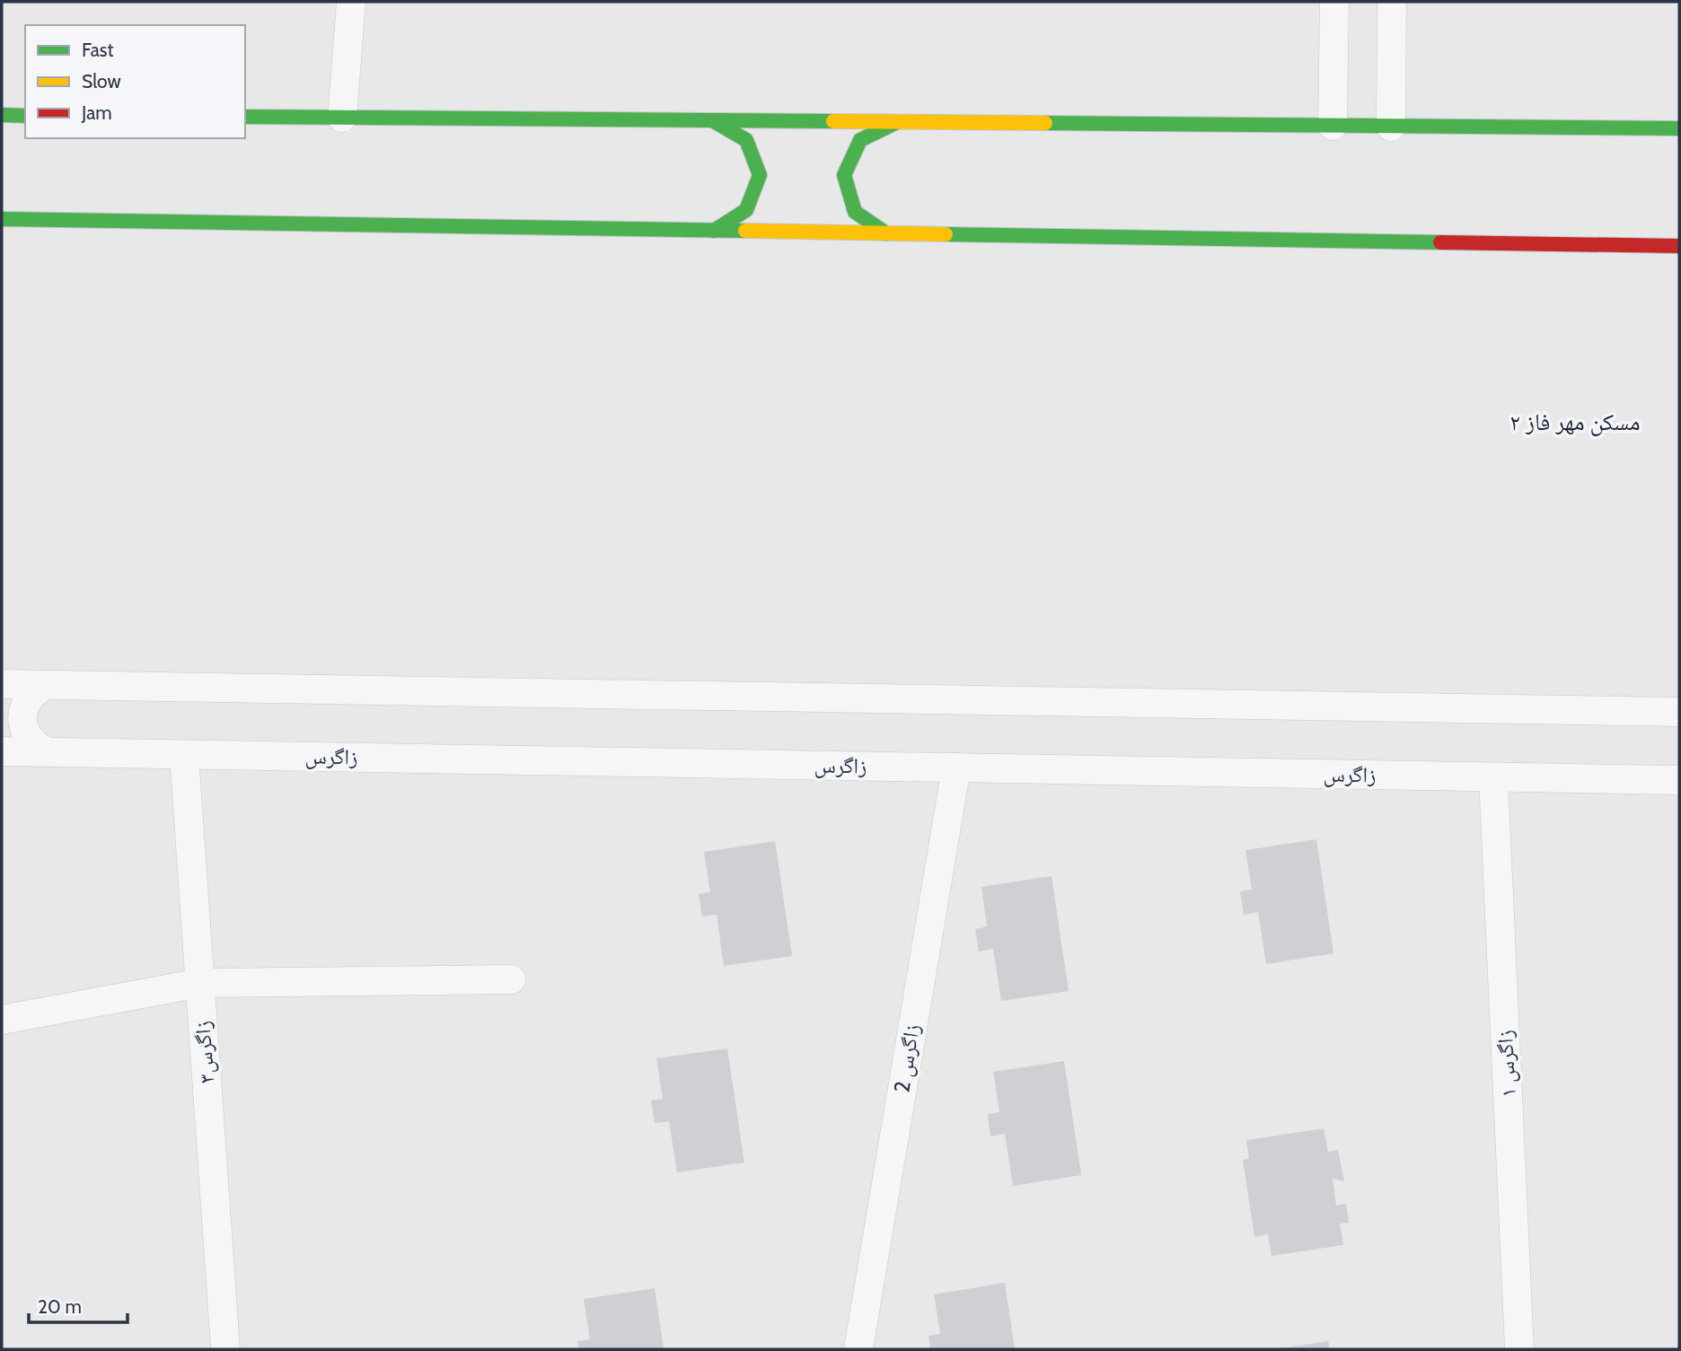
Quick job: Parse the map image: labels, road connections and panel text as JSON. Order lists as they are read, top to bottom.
{
  "streets": {
    "street": [
      "زاگرس",
      "زاگرس۳",
      "زاگرس 2",
      "زاگرس ۱"
    ]
  },
  "crossings": [
    ["زاگرس", "زاگرس۳"],
    ["زاگرس", "زاگرس 2"],
    ["زاگرس", "زاگرس ۱"]
  ],
  "districts": ["مسکن مهر فاز ۲"],
  "legend": ["Fast", "Slow", "Jam"],
  "scale_bar": "20 m"
}
